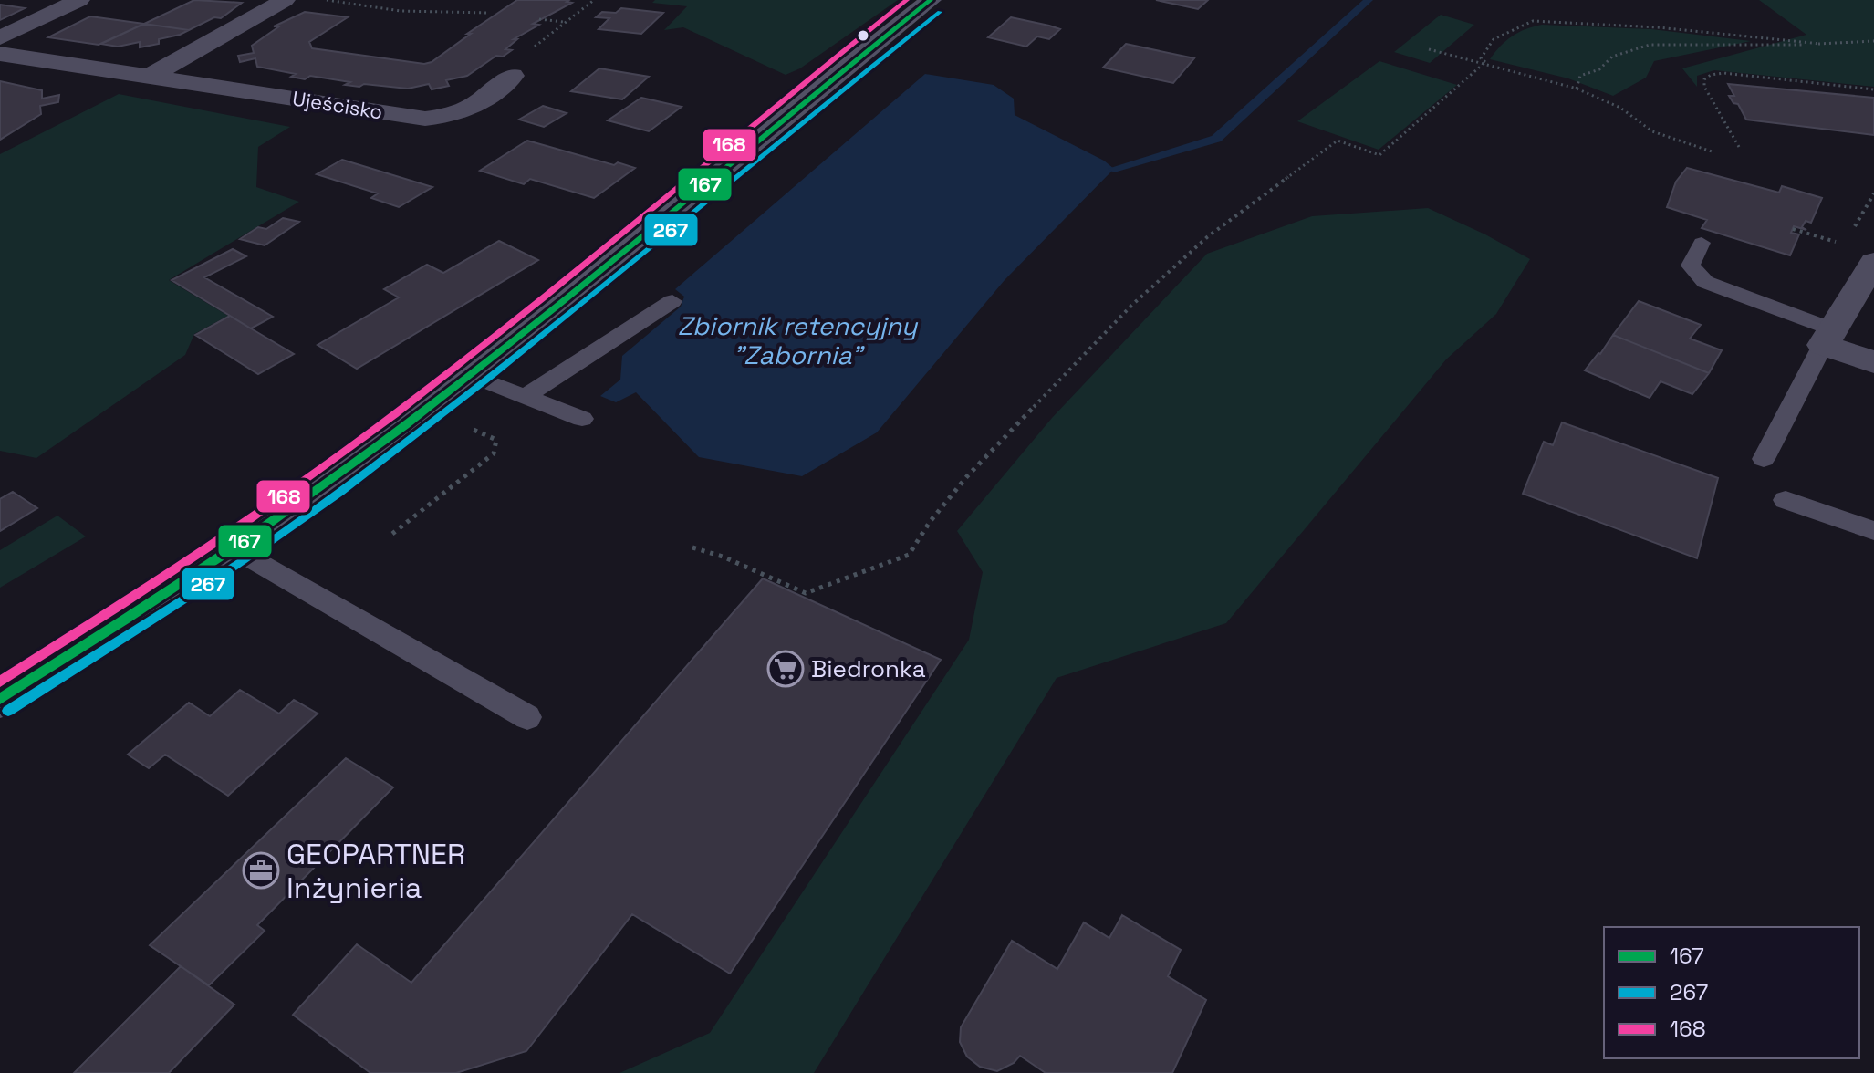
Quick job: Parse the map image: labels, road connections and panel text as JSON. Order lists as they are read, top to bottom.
{
  "streets": {
    "street": ["Ujeścisko"]
  },
  "water": ["Zbiornik retencyjny \"Zabornia\""],
  "places": {
    "supermarket": ["Biedronka"],
    "office": ["GEOPARTNER Inżynieria"]
  },
  "lines": ["transit line 167", "transit line 168", "transit line 267"],
  "legend": ["167", "267", "168"]
}
